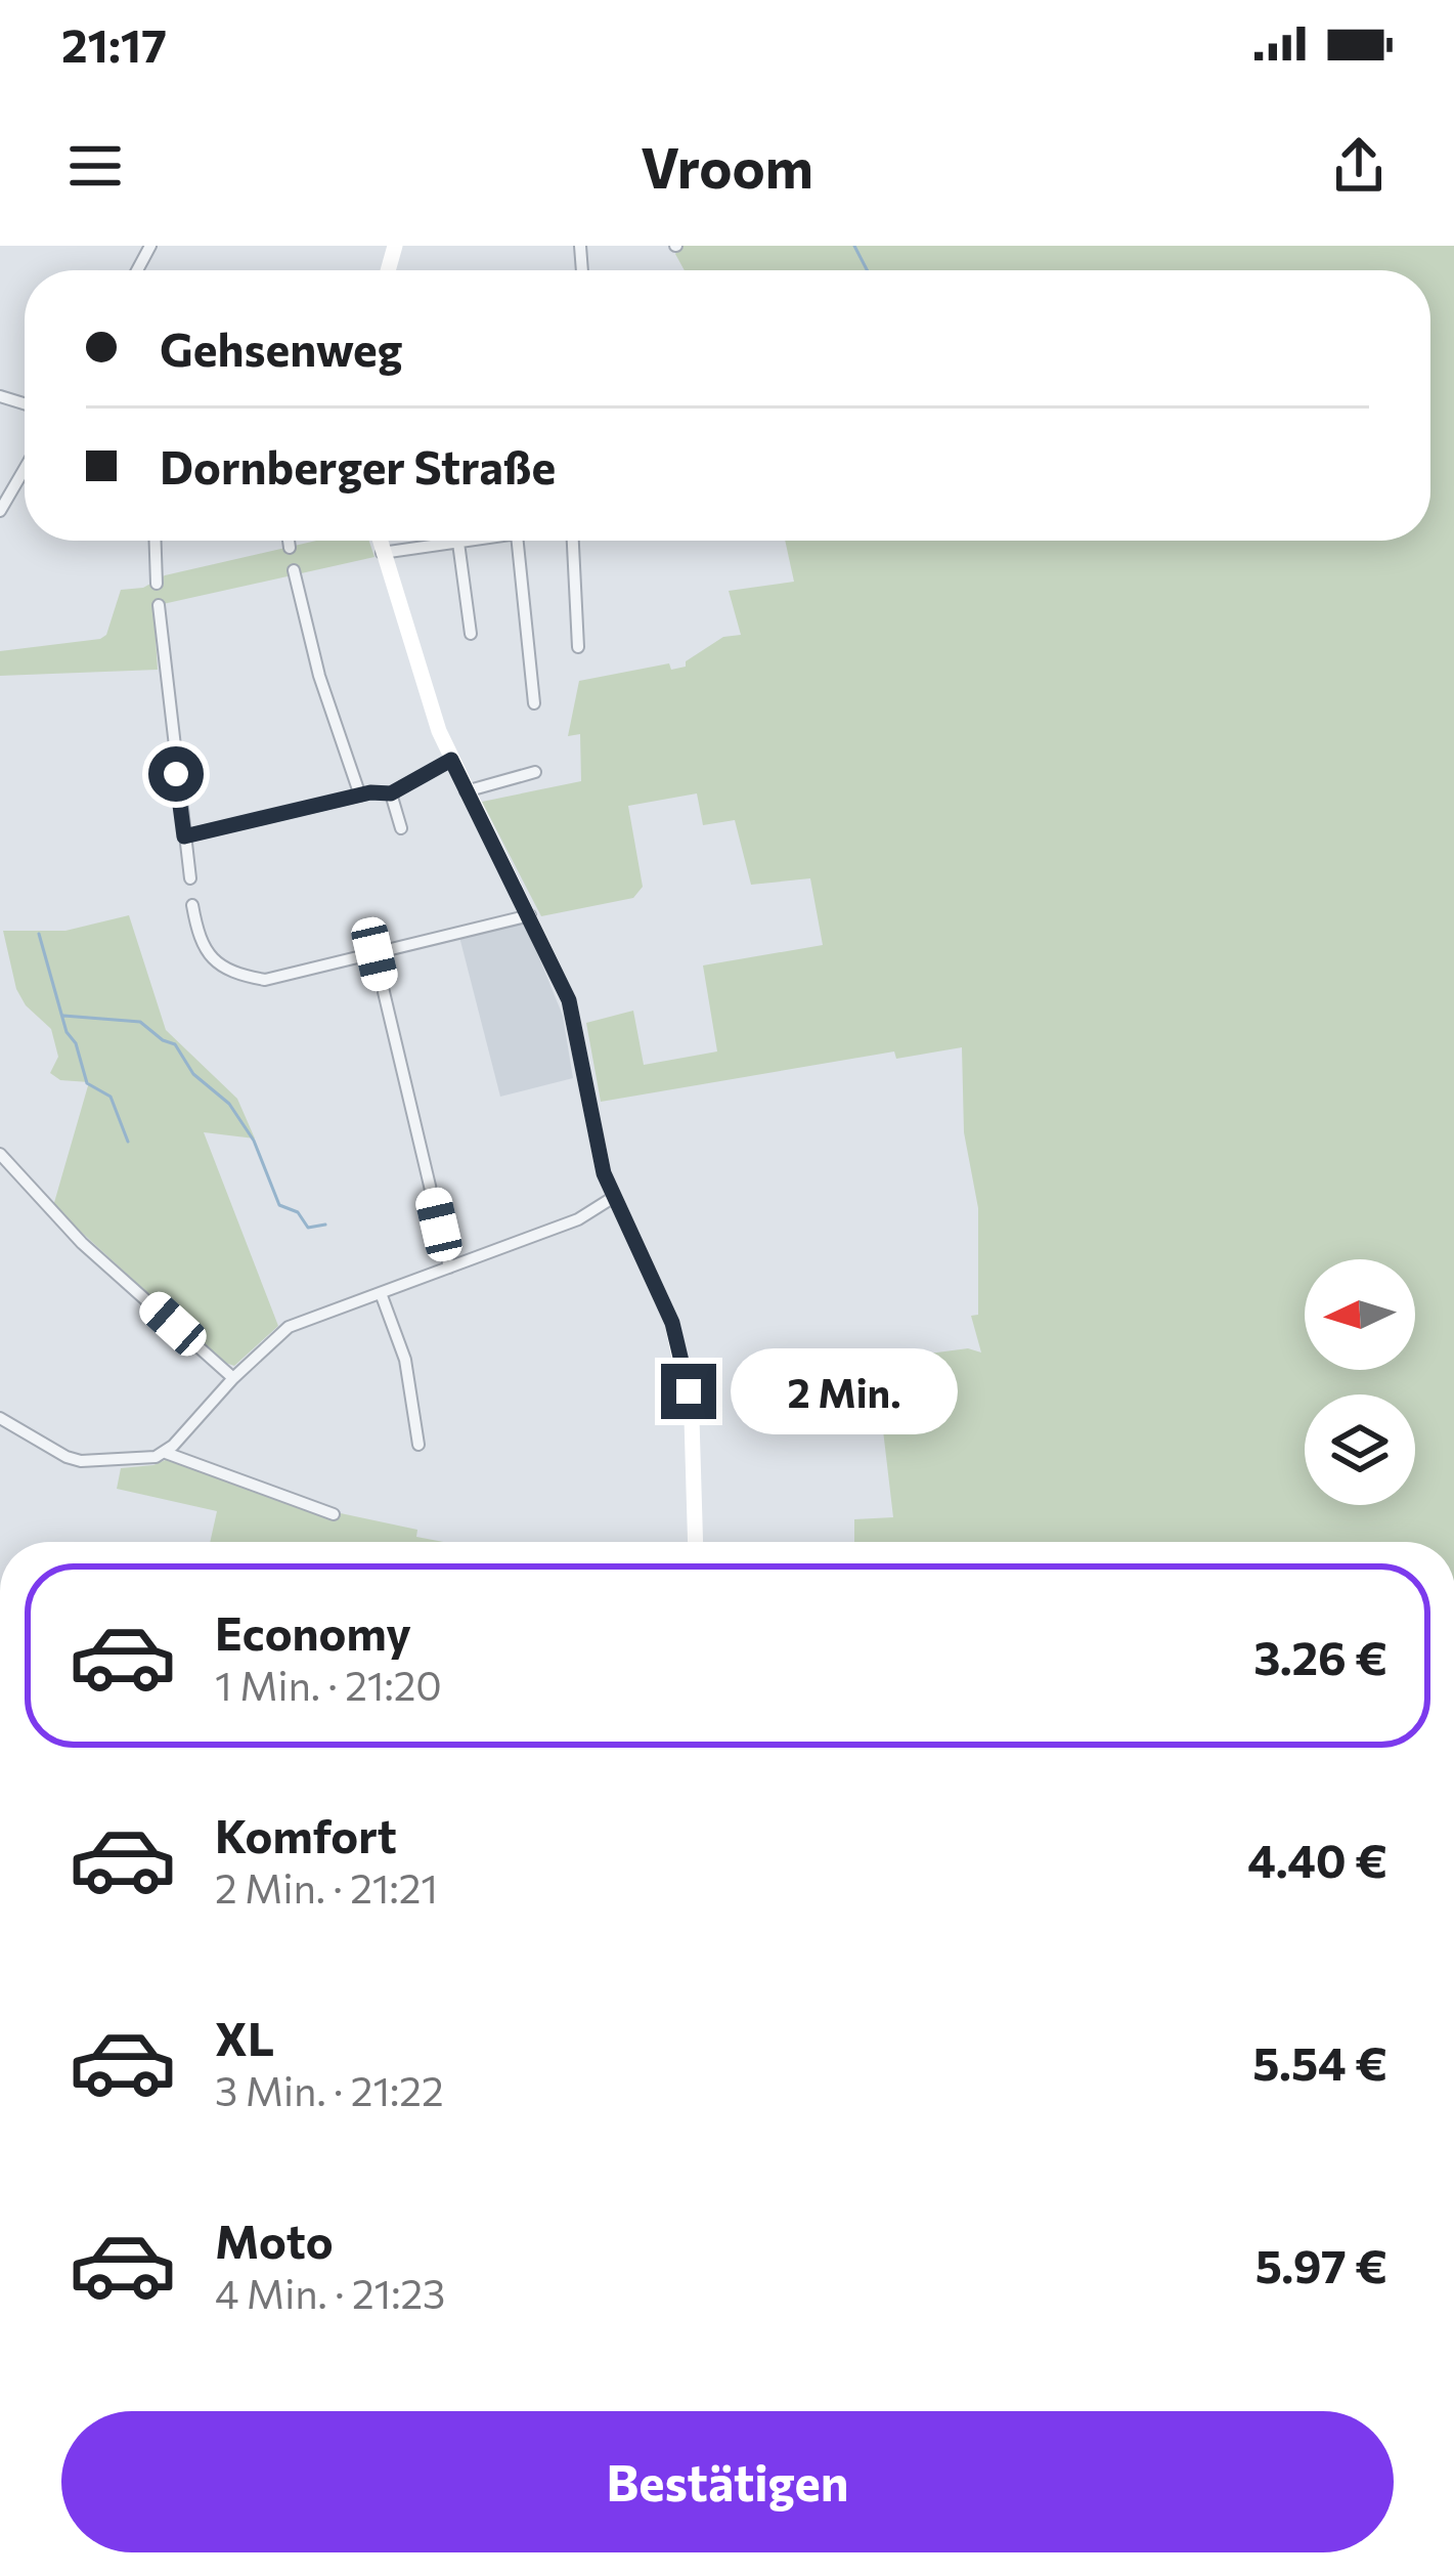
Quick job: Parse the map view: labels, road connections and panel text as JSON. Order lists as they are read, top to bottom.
{
  "north": "left",
  "page": {
    "status": "21:17",
    "header": "Vroom",
    "banner": ["Gehsenweg", "Dornberger Straße"],
    "bubble": "2 Min.",
    "list": [
      {
        "name": "Economy",
        "note": "1 Min. · 21:20",
        "value": "3.26 €"
      },
      {
        "name": "Komfort",
        "note": "2 Min. · 21:21",
        "value": "4.40 €"
      },
      {
        "name": "XL",
        "note": "3 Min. · 21:22",
        "value": "5.54 €"
      },
      {
        "name": "Moto",
        "note": "4 Min. · 21:23",
        "value": "5.97 €"
      }
    ],
    "buttons": "Bestätigen"
  }
}
